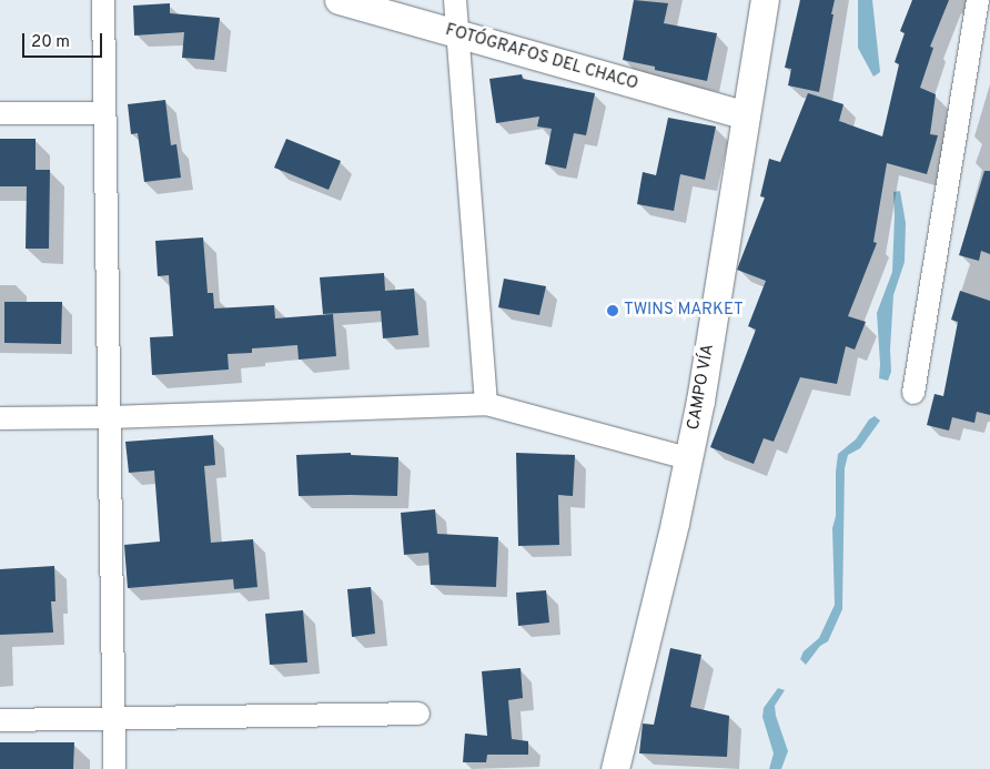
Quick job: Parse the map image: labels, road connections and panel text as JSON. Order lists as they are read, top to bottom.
{
  "streets": {
    "street": ["FOTÓGRAFOS DEL CHACO", "CAMPO VÍA"]
  },
  "crossings": [
    ["FOTÓGRAFOS DEL CHACO", "CAMPO VÍA"]
  ],
  "places": ["TWINS MARKET"],
  "scale_bar": "20 m"
}
